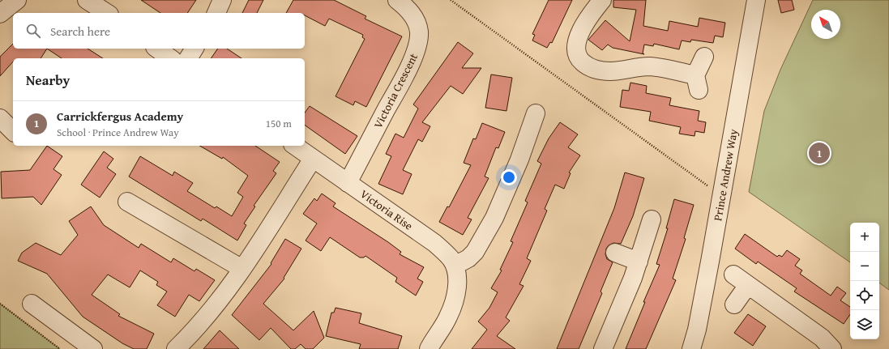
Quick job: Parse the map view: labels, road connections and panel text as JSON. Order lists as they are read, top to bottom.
{
  "streets": {
    "street": ["Victoria Crescent", "Prince Andrew Way", "Victoria Rise"]
  },
  "crossings": [
    ["Victoria Crescent", "Victoria Rise"]
  ],
  "north": "top left",
  "page": {
    "search": "Search here",
    "heading": "Nearby",
    "list": [
      {
        "mark": "1",
        "name": "Carrickfergus Academy",
        "note": "School · Prince Andrew Way",
        "value": "150 m"
      }
    ],
    "pins": "1",
    "map_buttons": ["+", "−"]
  }
}
